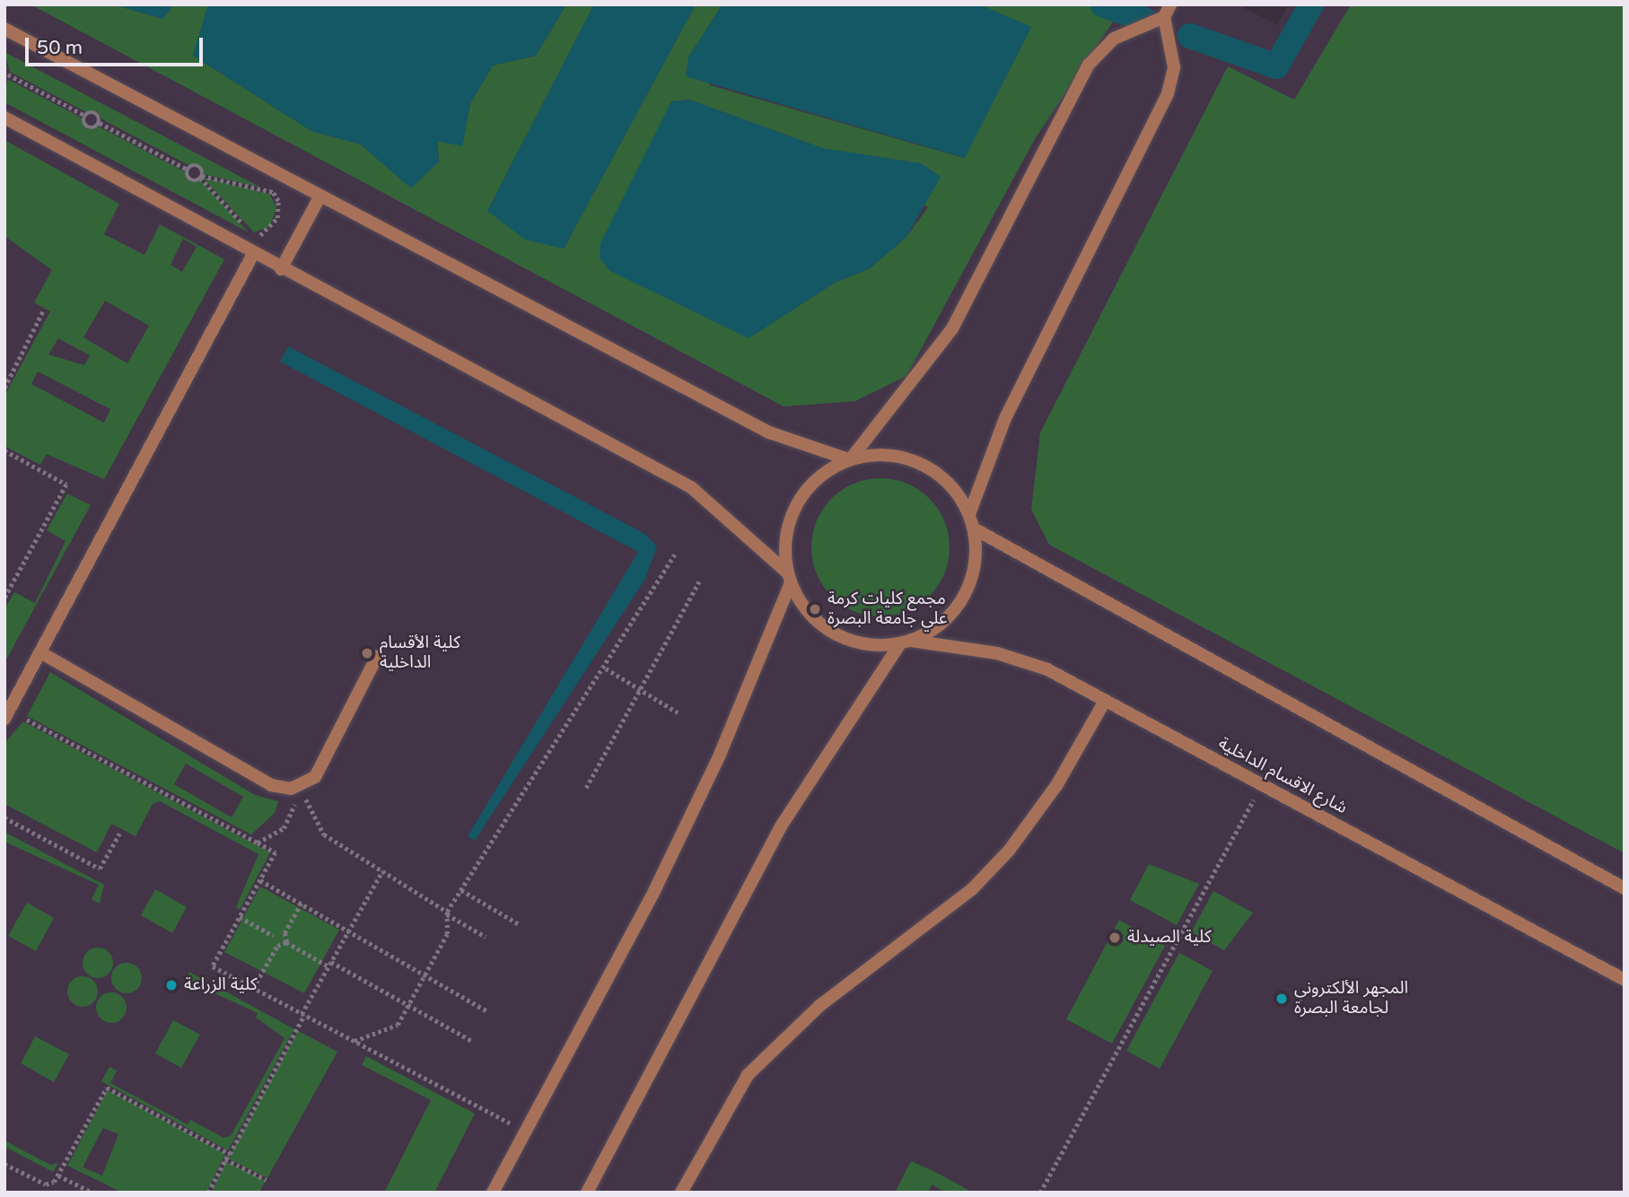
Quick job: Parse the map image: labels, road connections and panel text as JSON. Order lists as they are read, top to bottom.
{
  "streets": {
    "street": ["شارع الاقسام الداخلية"]
  },
  "places": [
    "مجمع كليات كرمة علي جامعة البصرة",
    "كلية الأقسام الداخلية",
    "كلية الصيدلة",
    "كلية الزراعة",
    "المجهر الألكتروني لجامعة البصرة"
  ],
  "scale_bar": "50 m"
}
